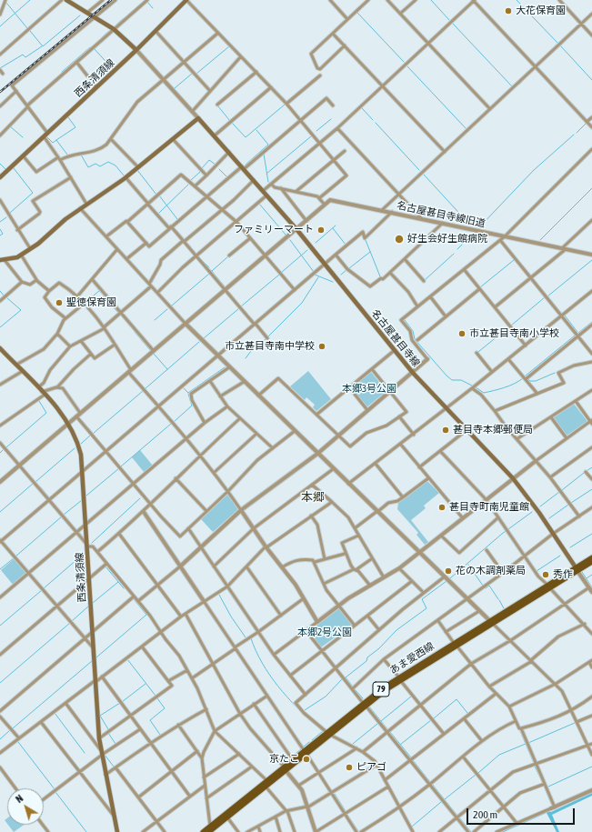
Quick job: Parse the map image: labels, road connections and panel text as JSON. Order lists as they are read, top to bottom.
{
  "streets": {
    "main road": [
      "西条清須線",
      "名古屋甚目寺線",
      "あま愛西線",
      "79"
    ],
    "street": ["名古屋甚目寺線旧道"]
  },
  "crossings": [
    ["名古屋甚目寺線", "あま愛西線"]
  ],
  "districts": ["本郷"],
  "parks": ["本郷3号公園", "本郷2号公園"],
  "places": [
    "大花保育園",
    "ファミリーマート",
    "好生会好生館病院",
    "聖徳保育園",
    "市立甚目寺南小学校",
    "市立甚目寺南中学校",
    "甚目寺本郷郵便局",
    "甚目寺町南児童館",
    "花の木調剤薬局",
    "秀作",
    "京たこ",
    "ピアゴ"
  ],
  "scale_bar": "200 m",
  "north": "top left"
}
